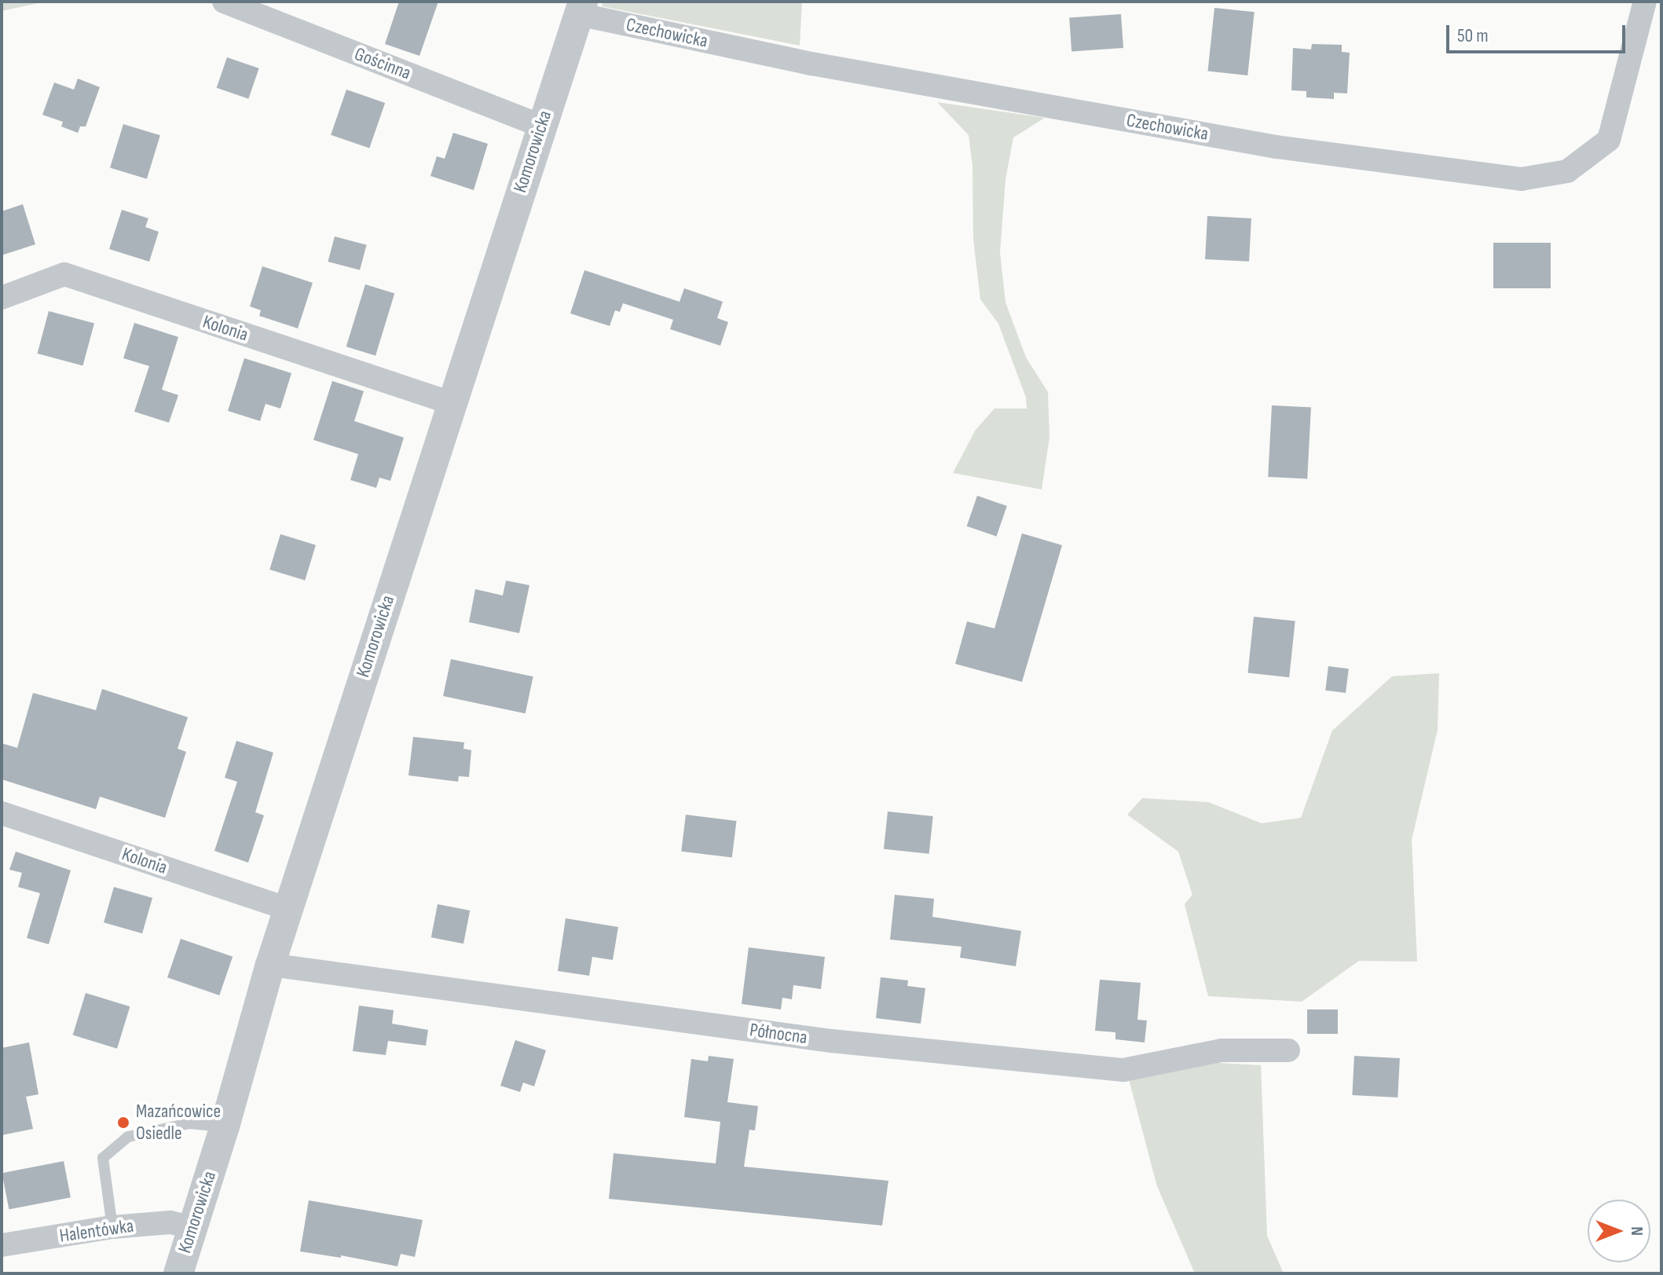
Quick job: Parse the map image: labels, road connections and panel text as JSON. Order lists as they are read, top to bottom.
{
  "streets": {
    "street": [
      "Czechowicka",
      "Gościnna",
      "Komorowicka",
      "Kolonia",
      "Północna",
      "Halentówka"
    ]
  },
  "crossings": [
    ["Czechowicka", "Komorowicka"],
    ["Gościnna", "Komorowicka"],
    ["Komorowicka", "Kolonia"],
    ["Komorowicka", "Północna"],
    ["Komorowicka", "Halentówka"]
  ],
  "places": ["Mazańcowice Osiedle"],
  "scale_bar": "50 m",
  "north": "right"
}
